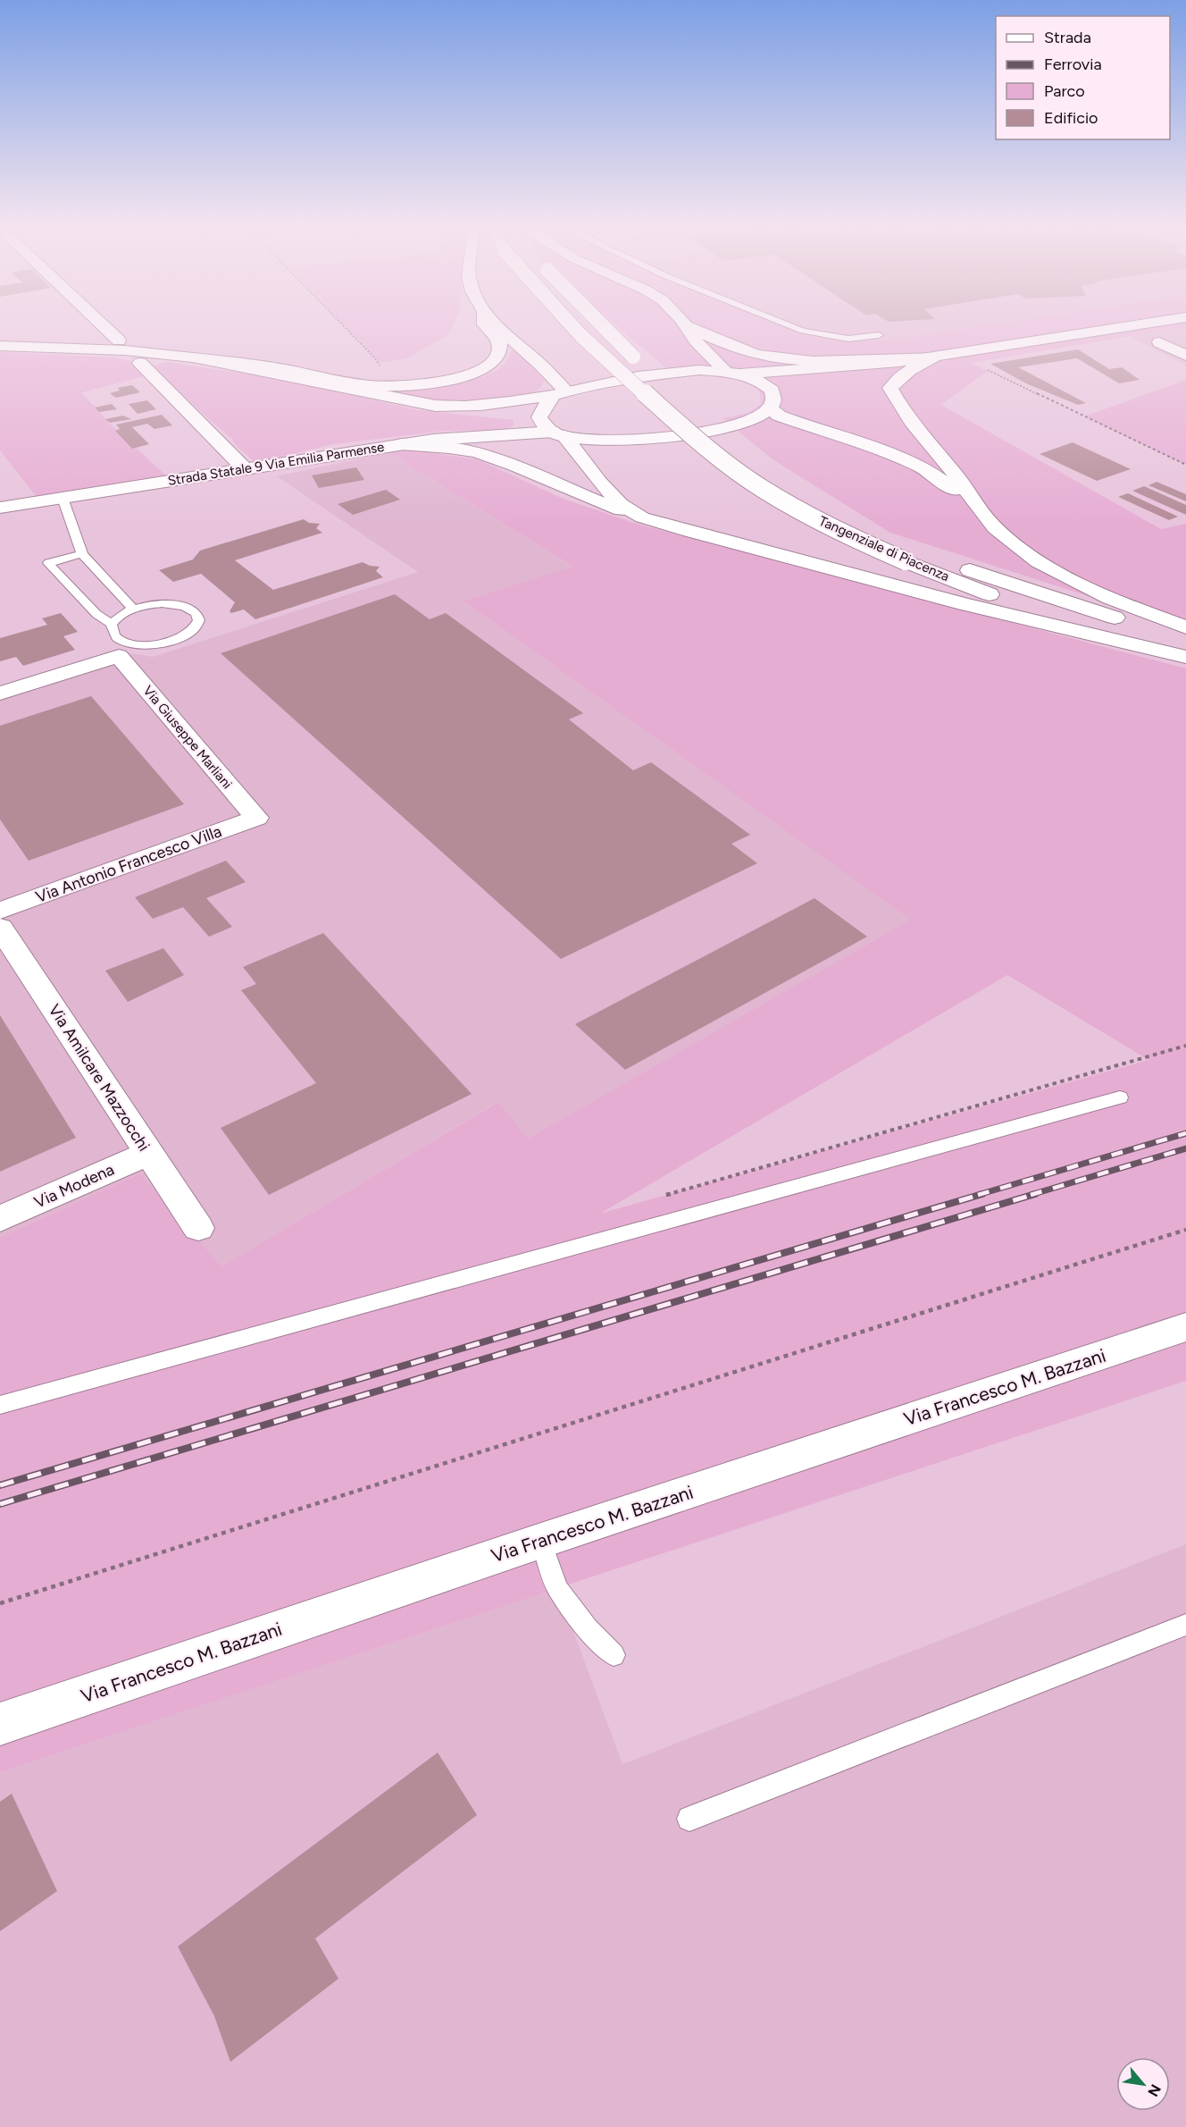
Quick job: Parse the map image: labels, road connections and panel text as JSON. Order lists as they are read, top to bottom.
{
  "streets": {
    "main road": [
      "Strada Statale 9 Via Emilia Parmense",
      "Tangenziale di Piacenza",
      "Via Giuseppe Marliani",
      "Via Antonio Francesco Villa",
      "Via Amilcare Mazzocchi",
      "Via Modena",
      "Via Francesco M. Bazzani"
    ]
  },
  "crossings": [
    ["Via Giuseppe Marliani", "Via Antonio Francesco Villa"],
    ["Via Amilcare Mazzocchi", "Via Modena"]
  ],
  "legend": [
    "Strada",
    "Ferrovia",
    "Parco",
    "Edificio"
  ],
  "north": "bottom right"
}
